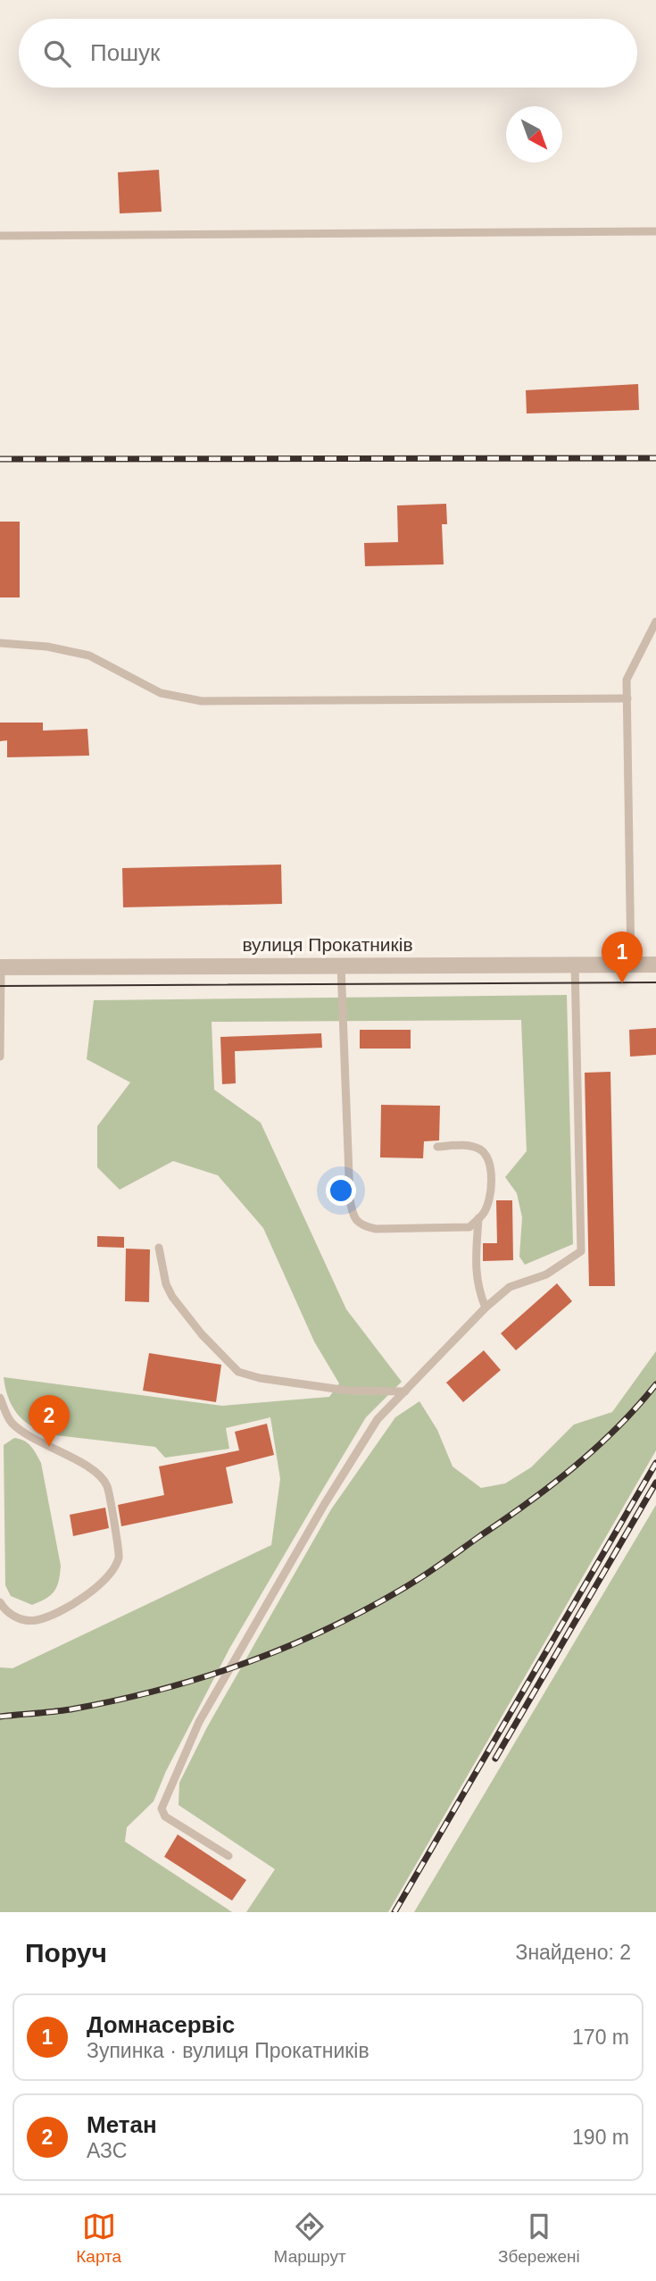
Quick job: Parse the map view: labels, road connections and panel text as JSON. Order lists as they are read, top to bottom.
{
  "streets": {
    "street": ["вулиця Прокатників"]
  },
  "north": "bottom right",
  "page": {
    "search": "Пошук",
    "pins": ["1", "2"],
    "heading": ["Поруч", "Знайдено: 2"],
    "list": [
      {
        "mark": "1",
        "name": "Домнасервіс",
        "note": "Зупинка · вулиця Прокатників",
        "value": "170 m"
      },
      {
        "mark": "2",
        "name": "Метан",
        "note": "АЗС",
        "value": "190 m"
      }
    ],
    "nav": ["Карта", "Маршрут", "Збережені"]
  }
}
